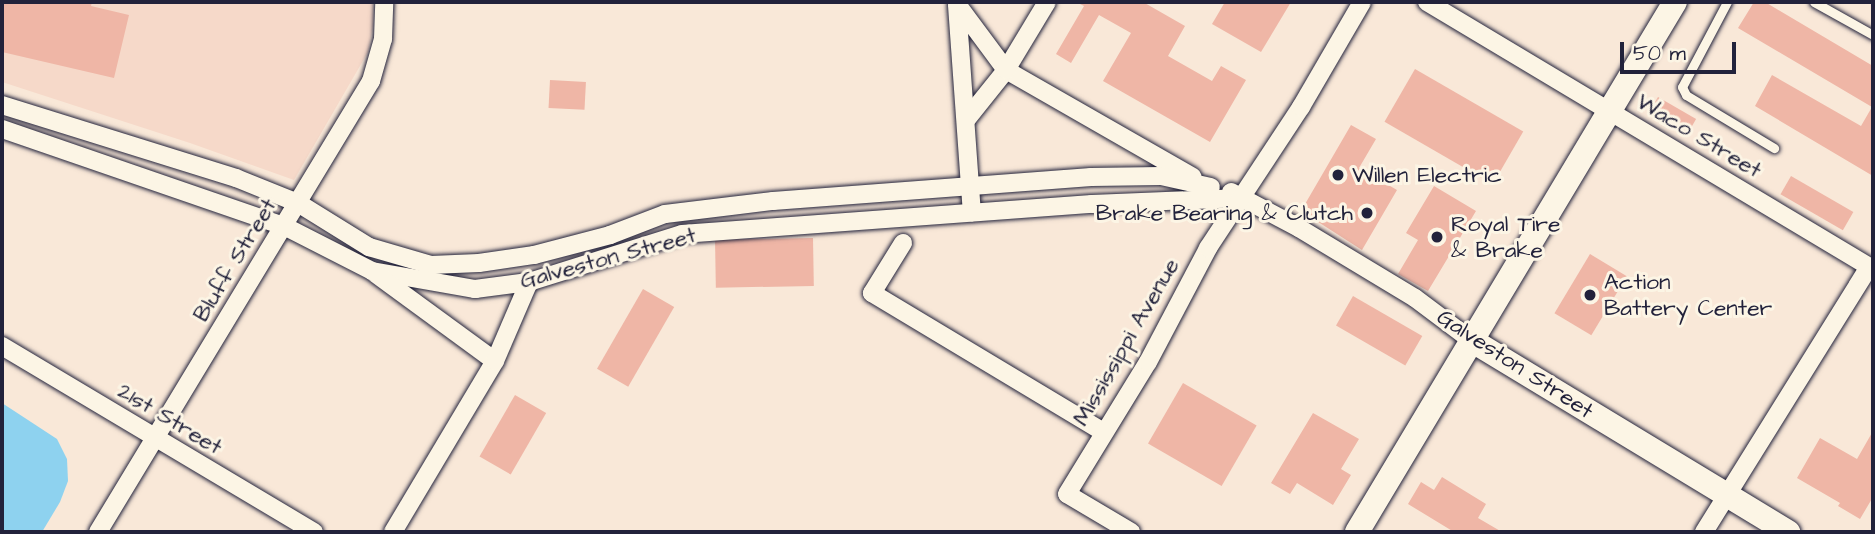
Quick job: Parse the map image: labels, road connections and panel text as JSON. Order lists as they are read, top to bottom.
{
  "streets": {
    "main road": ["Galveston Street"],
    "street": [
      "Waco Street",
      "Bluff Street",
      "Mississippi Avenue",
      "21st Street"
    ]
  },
  "crossings": [
    ["Galveston Street", "Bluff Street"],
    ["Galveston Street", "Mississippi Avenue"],
    ["Bluff Street", "21st Street"]
  ],
  "places": [
    "Willen Electric",
    "Brake Bearing & Clutch",
    "Royal Tire & Brake",
    "Action Battery Center"
  ],
  "scale_bar": "50 m"
}
